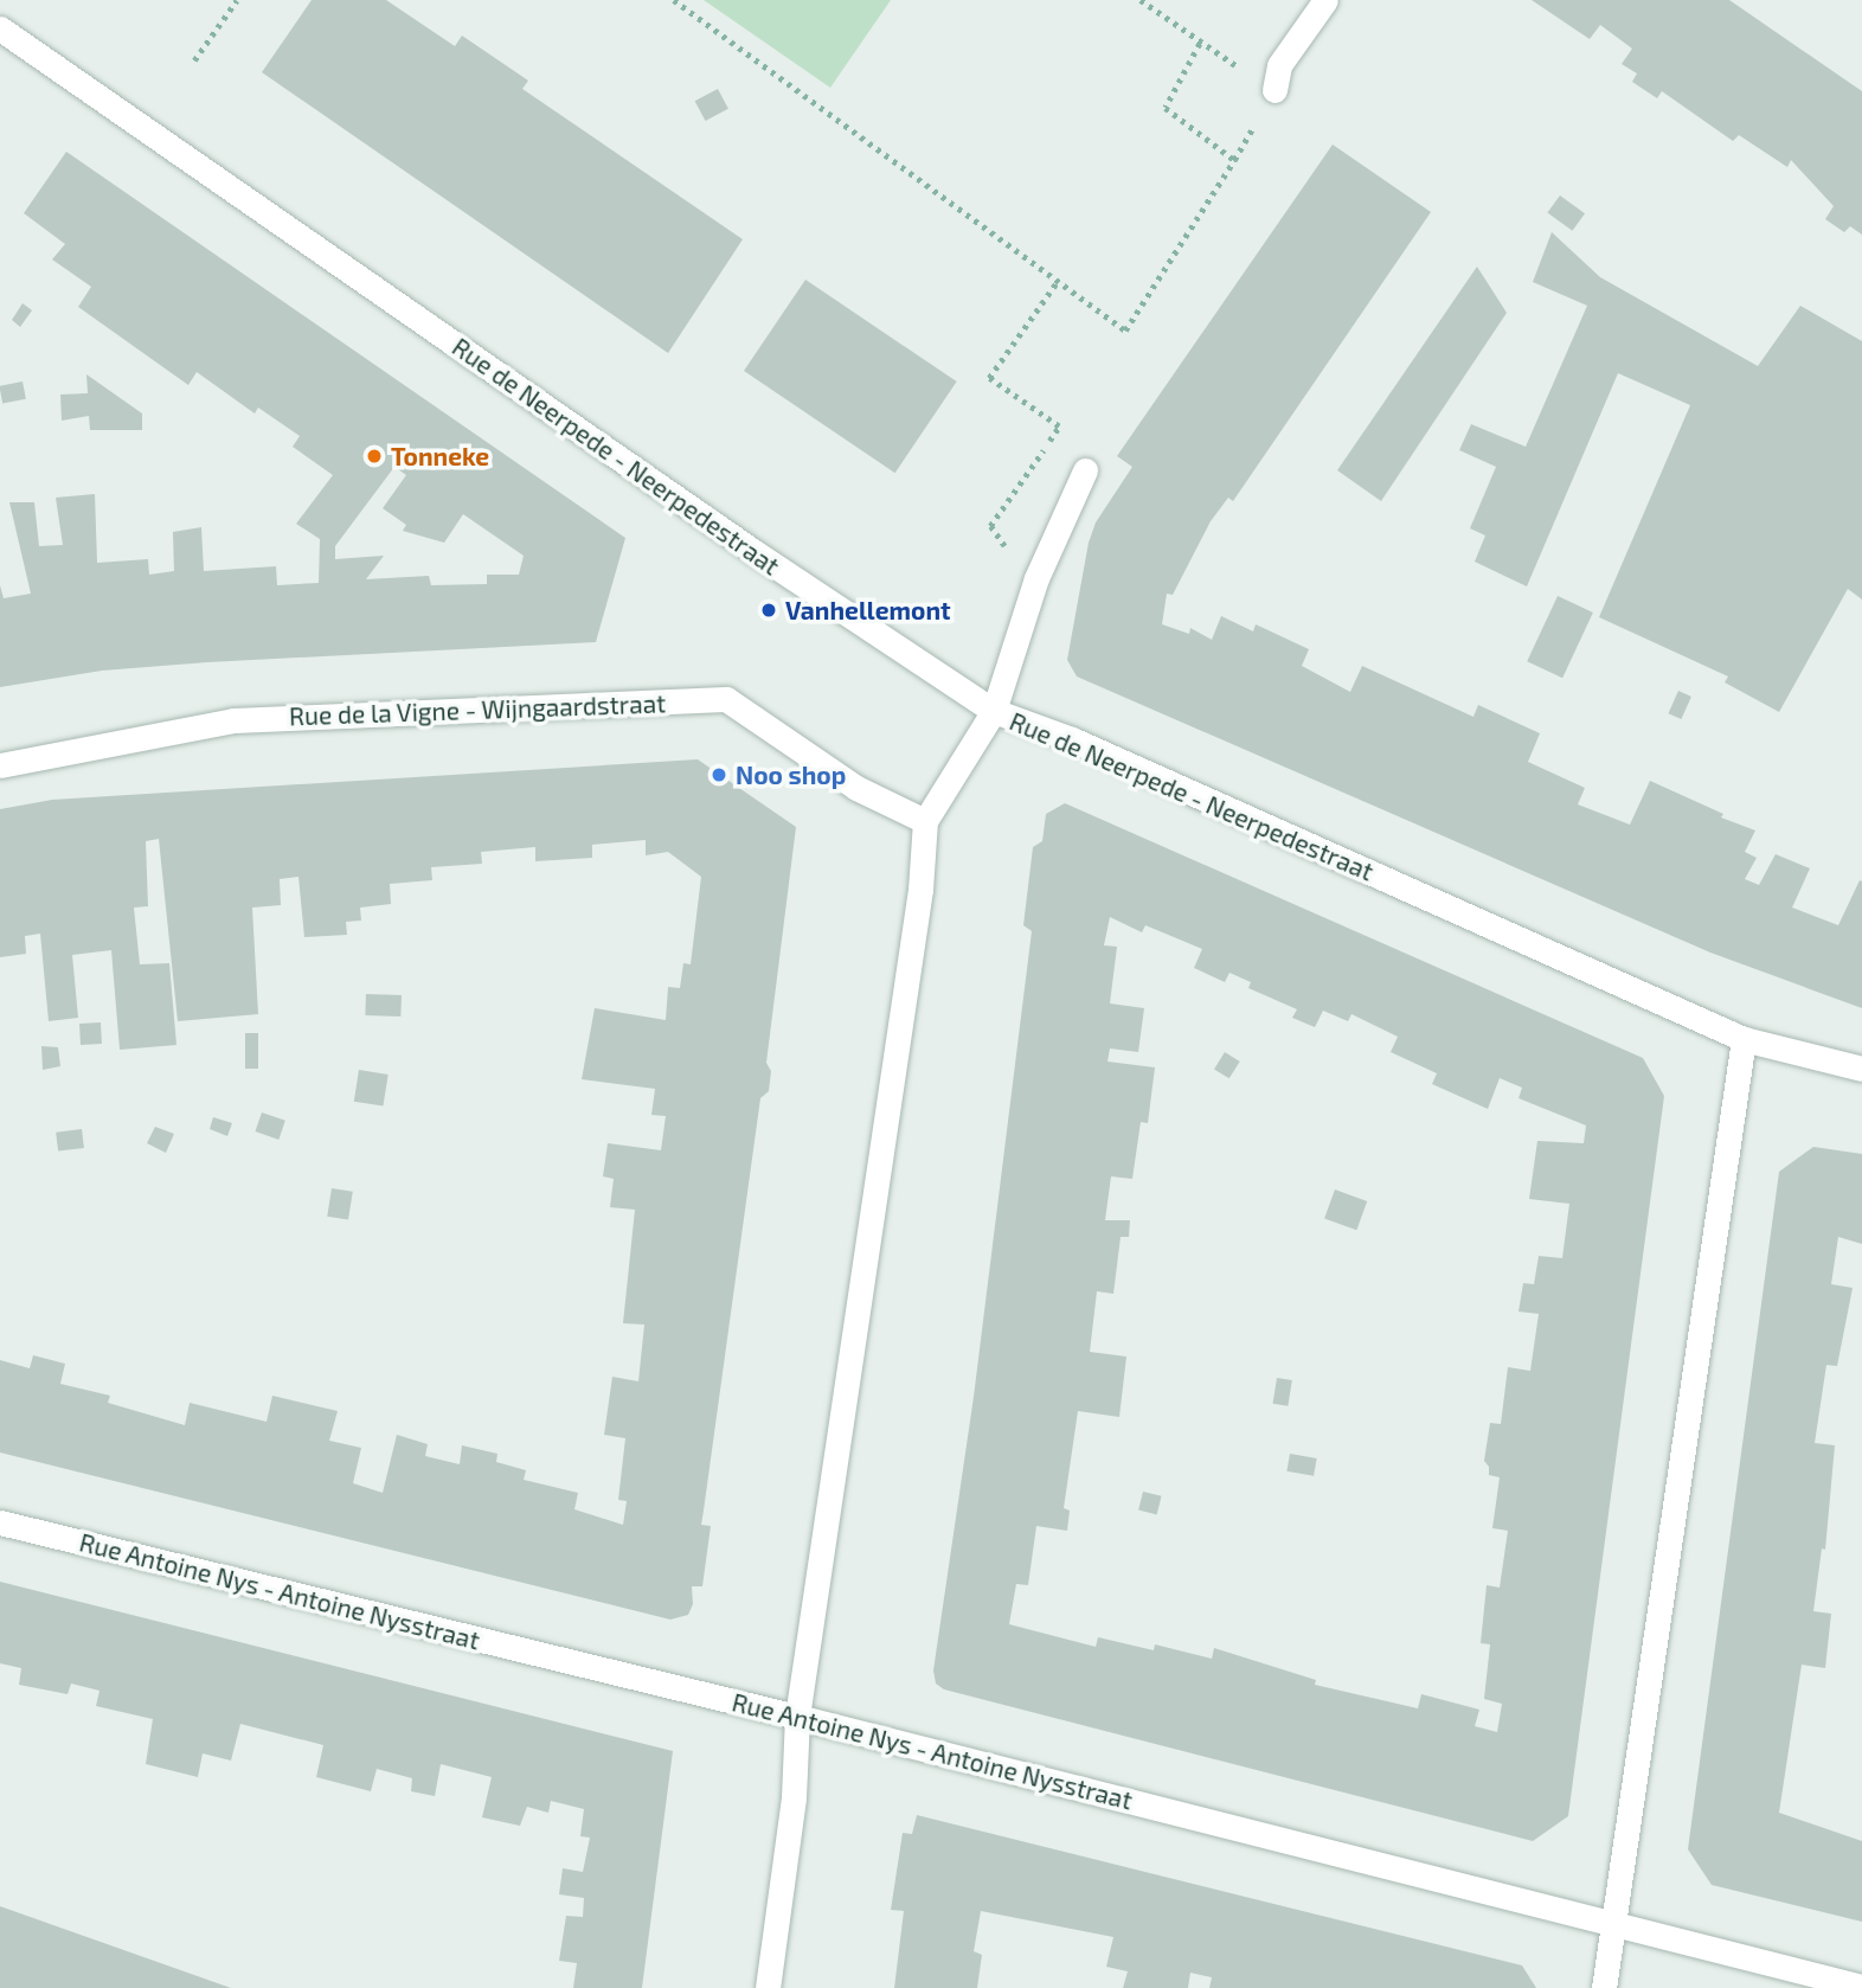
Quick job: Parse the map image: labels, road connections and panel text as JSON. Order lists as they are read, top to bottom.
{
  "streets": {
    "street": ["Rue de Neerpede - Neerpedestraat", "Rue de la Vigne - Wijngaardstraat", "Rue Antoine Nys - Antoine Nysstraat"]
  },
  "places": ["Tonneke", "Vanhellemont", "Noo shop"]
}
